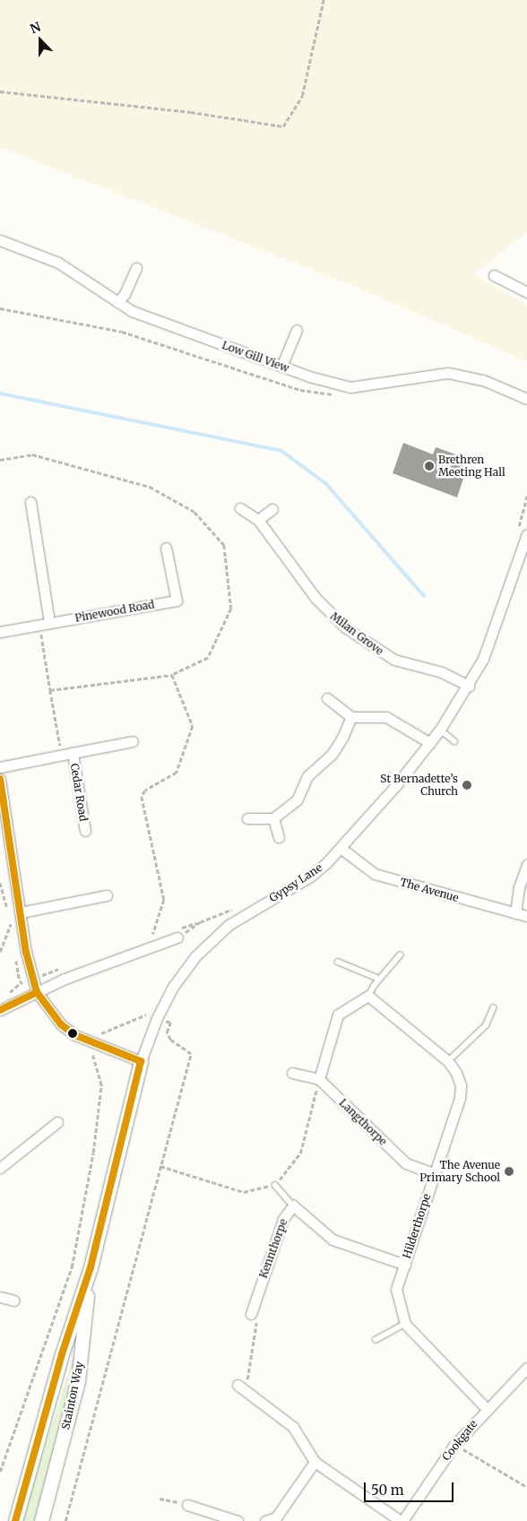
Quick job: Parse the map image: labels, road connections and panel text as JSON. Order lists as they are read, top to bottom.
{
  "streets": {
    "street": [
      "Low Gill View",
      "Pinewood Road",
      "Milan Grove",
      "Cedar Road",
      "Gypsy Lane",
      "The Avenue",
      "Langthorpe",
      "Hilderthorpe",
      "Kennthorpe",
      "Stainton Way",
      "Cookgate"
    ]
  },
  "crossings": [
    ["Milan Grove", "Gypsy Lane"],
    ["Gypsy Lane", "The Avenue"],
    ["Gypsy Lane", "Stainton Way"],
    ["Langthorpe", "Hilderthorpe"],
    ["Hilderthorpe", "Kennthorpe"],
    ["Hilderthorpe", "Cookgate"]
  ],
  "places": ["Brethren Meeting Hall", "St Bernadette’s Church", "The Avenue Primary School"],
  "scale_bar": "50 m",
  "north": "top"
}
